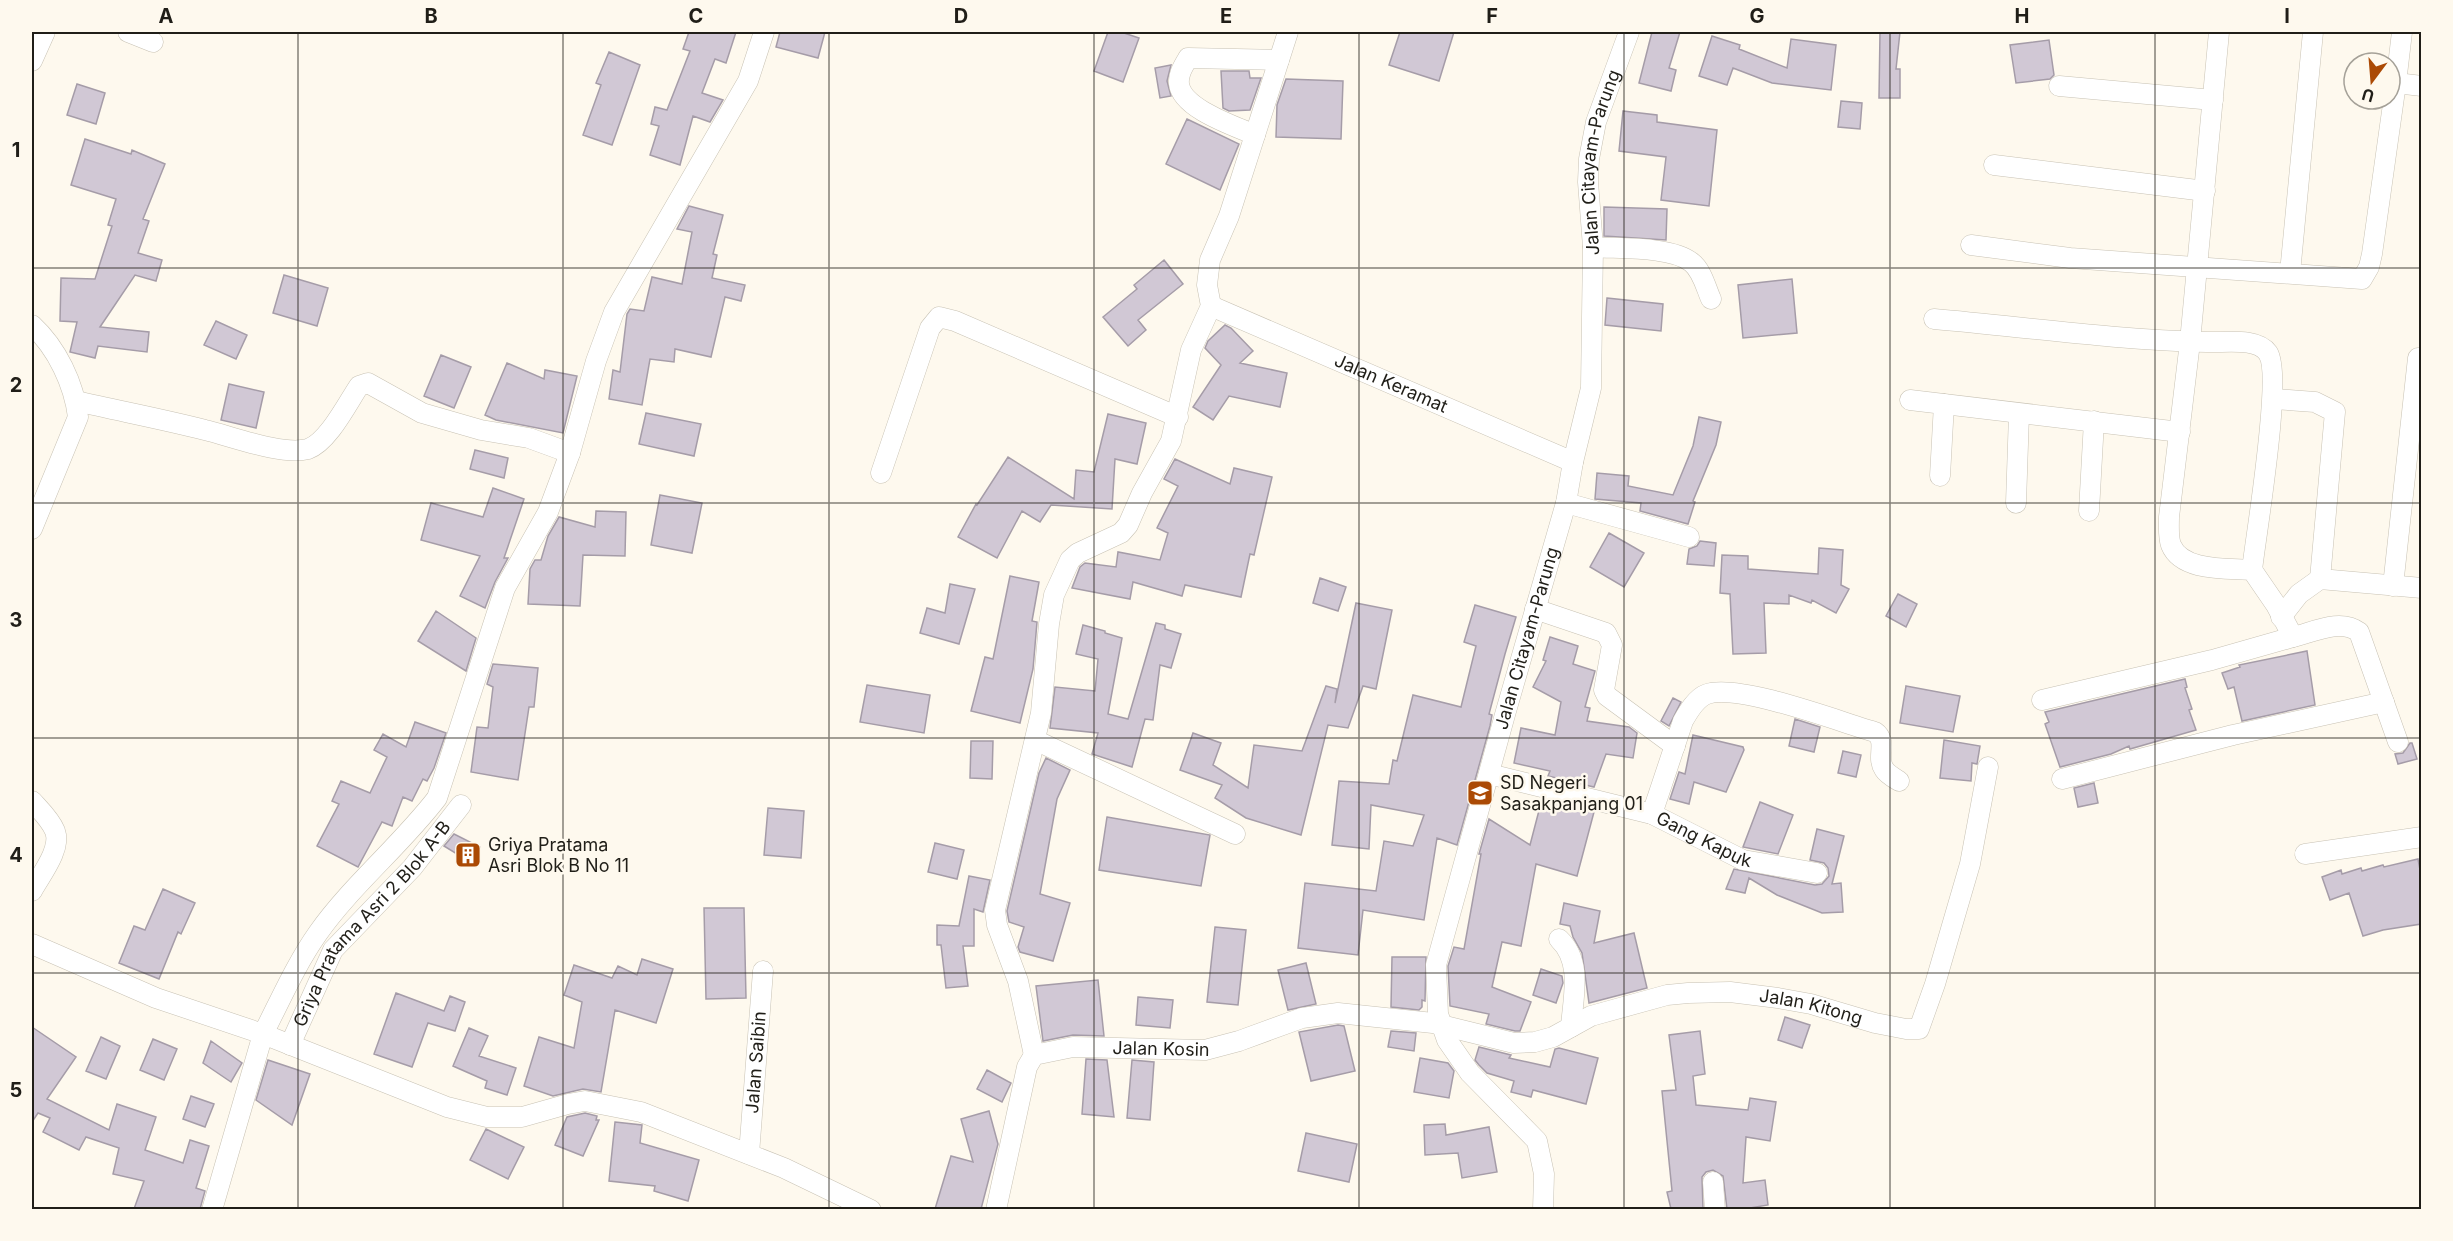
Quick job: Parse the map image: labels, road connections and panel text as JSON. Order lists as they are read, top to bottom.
{
  "streets": {
    "street": [
      "Jalan Citayam-Parung",
      "Jalan Keramat",
      "Gang Kapuk",
      "Griya Pratama Asri 2 Blok A-B",
      "Jalan Kitong",
      "Jalan Kosin",
      "Jalan Saibin"
    ]
  },
  "crossings": [
    ["Jalan Citayam-Parung", "Jalan Keramat"],
    ["Jalan Citayam-Parung", "Gang Kapuk"],
    ["Jalan Citayam-Parung", "Jalan Kitong"],
    ["Jalan Citayam-Parung", "Jalan Kosin"],
    ["Jalan Kitong", "Jalan Kosin"]
  ],
  "places": {
    "school or university": ["SD Negeri Sasakpanjang 01"],
    "building": ["Griya Pratama Asri Blok B No 11"]
  },
  "north": "bottom",
  "grid": {
    "columns": [
      "A",
      "B",
      "C",
      "D",
      "E",
      "F",
      "G",
      "H",
      "I"
    ],
    "rows": [
      "1",
      "2",
      "3",
      "4",
      "5"
    ]
  }
}
